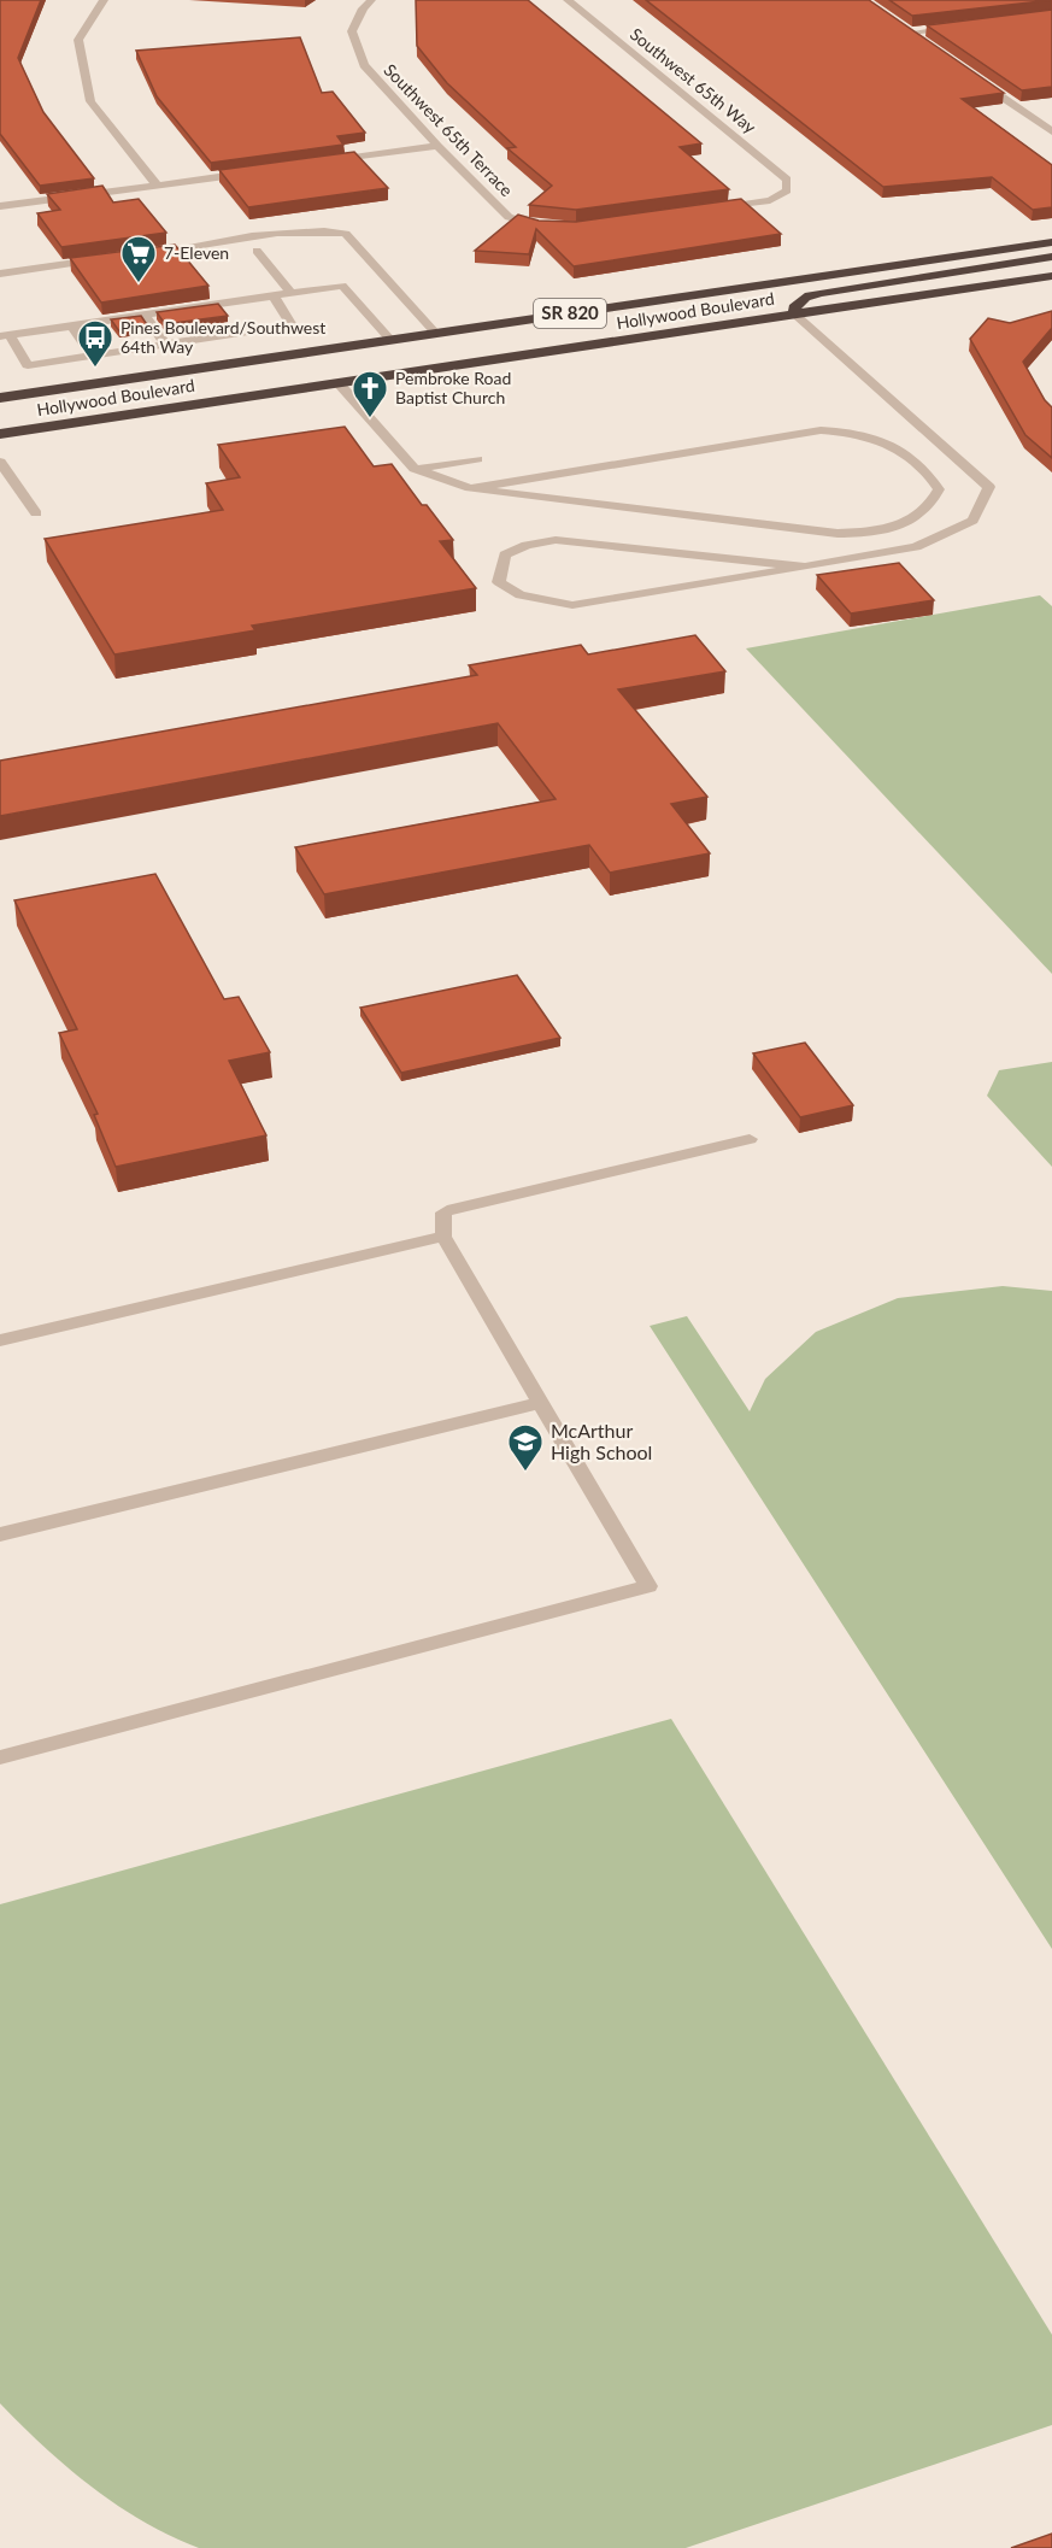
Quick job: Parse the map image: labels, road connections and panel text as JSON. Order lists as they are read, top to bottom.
{
  "streets": {
    "highway": ["Hollywood Boulevard", "SR 820"],
    "street": ["Southwest 65th Way", "Southwest 65th Terrace"]
  },
  "places": {
    "supermarket": ["7-Eleven"],
    "bus stop": ["Pines Boulevard/Southwest 64th Way"],
    "church": ["Pembroke Road Baptist Church"],
    "school or university": ["McArthur High School"]
  }
}
